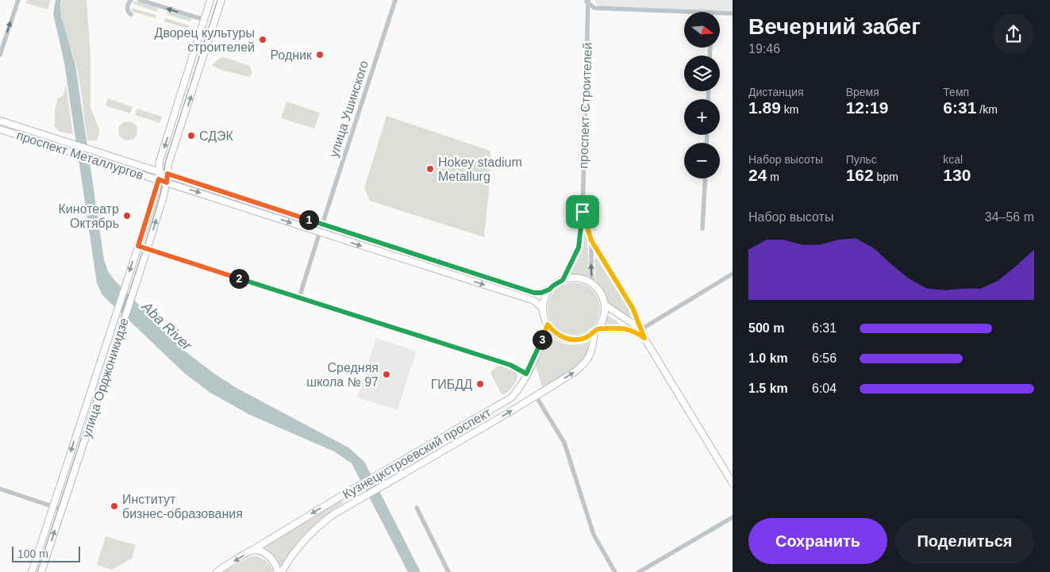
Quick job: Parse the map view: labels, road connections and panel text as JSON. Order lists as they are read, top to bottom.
{
  "streets": {
    "main road": ["проспект Металлургов", "улица Орджоникидзе", "Кузнецкстроевский проспект"],
    "street": ["проспект Строителей", "улица Ушинского"]
  },
  "crossings": [
    ["проспект Металлургов", "улица Орджоникидзе"],
    ["проспект Металлургов", "Кузнецкстроевский проспект"]
  ],
  "water": ["Aba River"],
  "places": [
    "Дворец культуры строителей",
    "Родник",
    "СДЭК",
    "Hokey stadium Metallurg",
    "Кинотеатр Октябрь",
    "Средняя школа № 97",
    "ГИБДД",
    "Институт бизнес-образования"
  ],
  "scale_bar": "100 m",
  "north": "right",
  "page": {
    "heading": ["Вечерний забег", "19:46"],
    "map_buttons": ["+", "−"],
    "stats": [
      ["Дистанция", "1.89 km"],
      ["Время", "12:19"],
      ["Темп", "6:31 /km"],
      ["Набор высоты", "24 m"],
      ["Пульс", "162 bpm"],
      ["kcal", "130"]
    ],
    "chart": ["Набор высоты", "34–56 m"],
    "pins": ["1", "2", "3"],
    "list": [
      {
        "name": "500 m",
        "note": "6:31"
      },
      {
        "name": "1.0 km",
        "note": "6:56"
      },
      {
        "name": "1.5 km",
        "note": "6:04"
      }
    ],
    "buttons": ["Сохранить", "Поделиться"],
    "scale": "100 m"
  }
}
